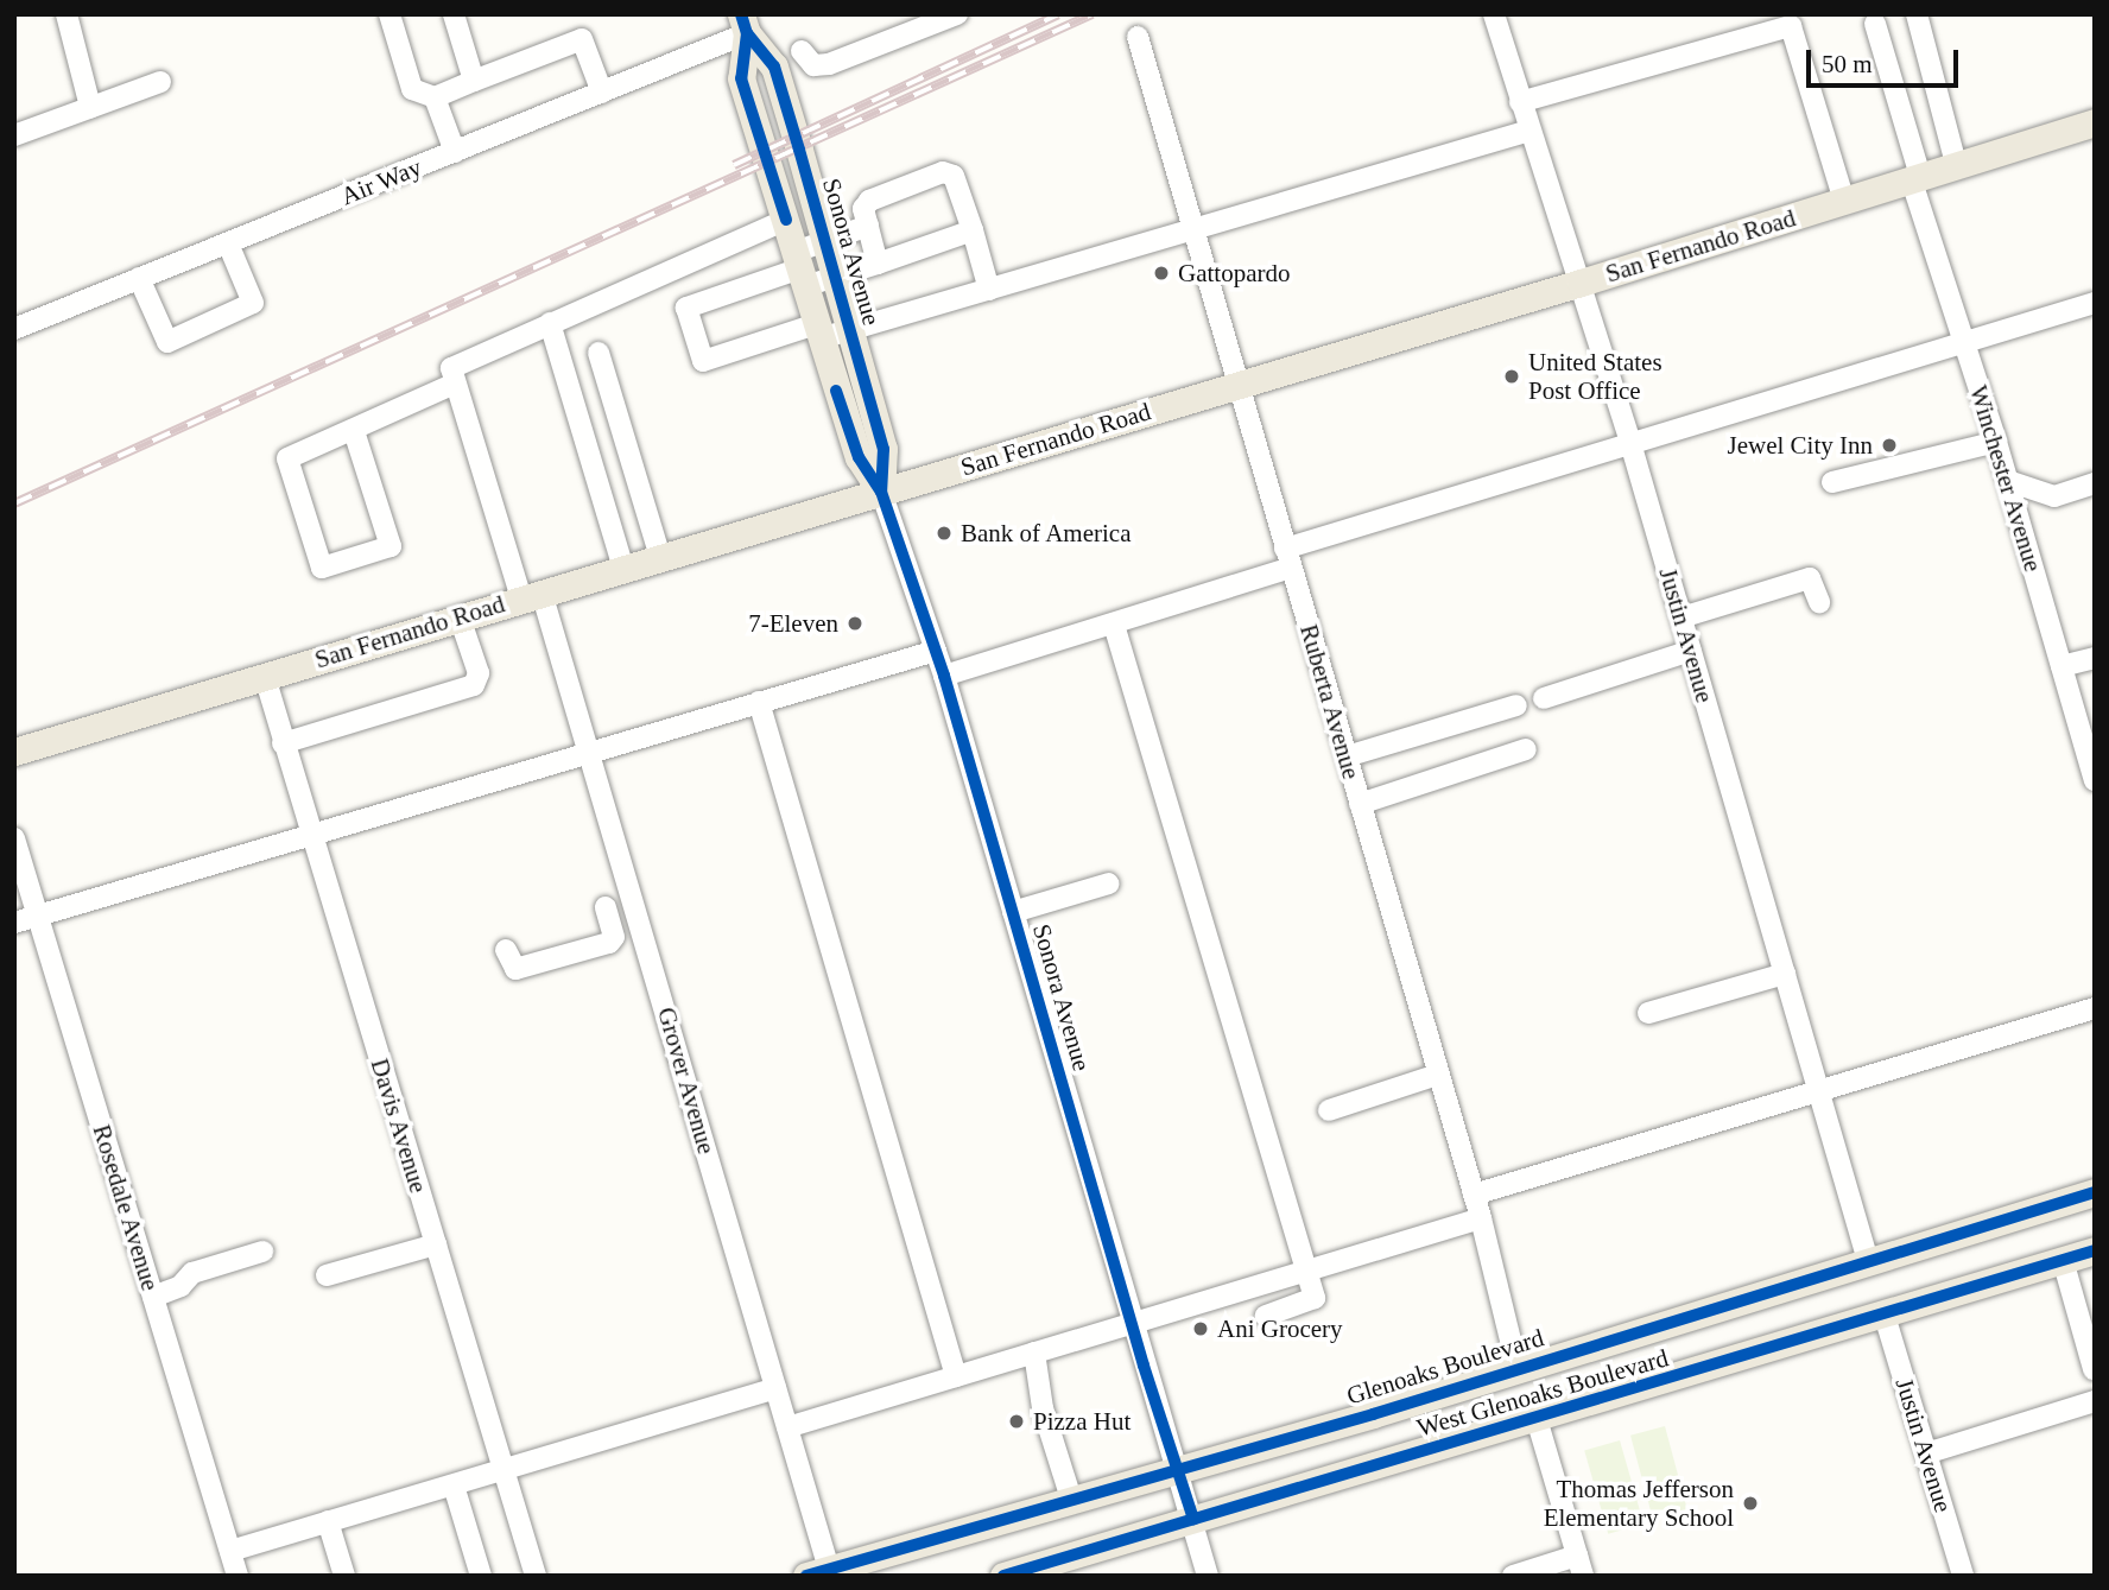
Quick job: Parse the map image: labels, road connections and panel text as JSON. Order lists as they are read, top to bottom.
{
  "streets": {
    "main road": [
      "San Fernando Road",
      "Sonora Avenue",
      "Glenoaks Boulevard",
      "West Glenoaks Boulevard"
    ],
    "street": [
      "Air Way",
      "Winchester Avenue",
      "Justin Avenue",
      "Ruberta Avenue",
      "Grover Avenue",
      "Davis Avenue",
      "Rosedale Avenue"
    ]
  },
  "crossings": [
    ["Air Way", "Sonora Avenue"],
    ["San Fernando Road", "Sonora Avenue"],
    ["San Fernando Road", "Winchester Avenue"],
    ["San Fernando Road", "Justin Avenue"],
    ["San Fernando Road", "Ruberta Avenue"],
    ["San Fernando Road", "Grover Avenue"],
    ["San Fernando Road", "Davis Avenue"],
    ["Sonora Avenue", "Glenoaks Boulevard"],
    ["Sonora Avenue", "West Glenoaks Boulevard"],
    ["Justin Avenue", "Glenoaks Boulevard"],
    ["Justin Avenue", "West Glenoaks Boulevard"],
    ["Ruberta Avenue", "Glenoaks Boulevard"],
    ["Grover Avenue", "Glenoaks Boulevard"]
  ],
  "places": [
    "Gattopardo",
    "United States Post Office",
    "Jewel City Inn",
    "Bank of America",
    "7-Eleven",
    "Ani Grocery",
    "Pizza Hut",
    "Thomas Jefferson Elementary School"
  ],
  "scale_bar": "50 m"
}
